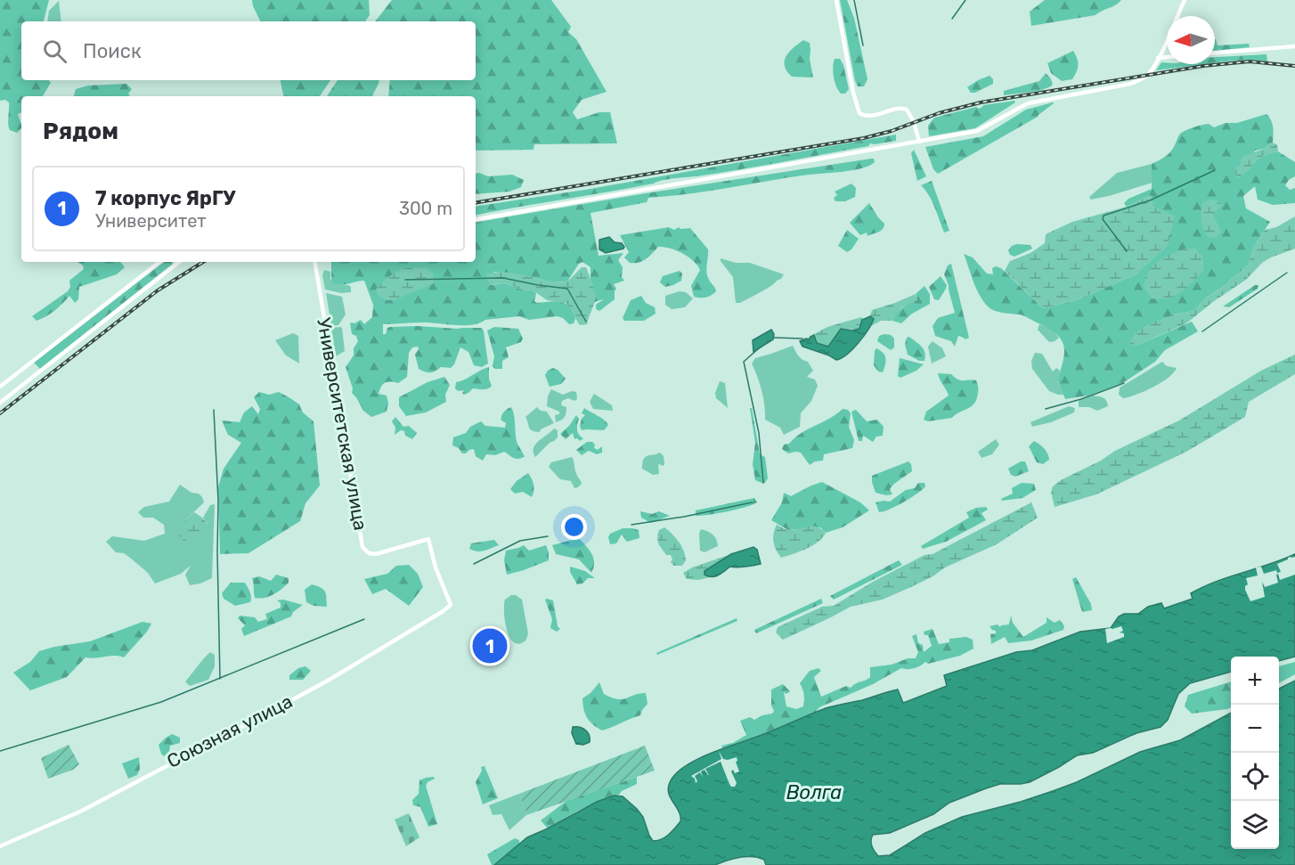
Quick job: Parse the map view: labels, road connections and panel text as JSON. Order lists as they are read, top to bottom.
{
  "streets": {
    "street": ["Университетская улица", "Союзная улица"]
  },
  "crossings": [
    ["Университетская улица", "Союзная улица"]
  ],
  "water": ["Волга"],
  "north": "left",
  "page": {
    "search": "Поиск",
    "heading": "Рядом",
    "list": [
      {
        "mark": "1",
        "name": "7 корпус ЯрГУ",
        "note": "Университет",
        "value": "300 m"
      }
    ],
    "pins": "1",
    "map_buttons": ["+", "−"]
  }
}
